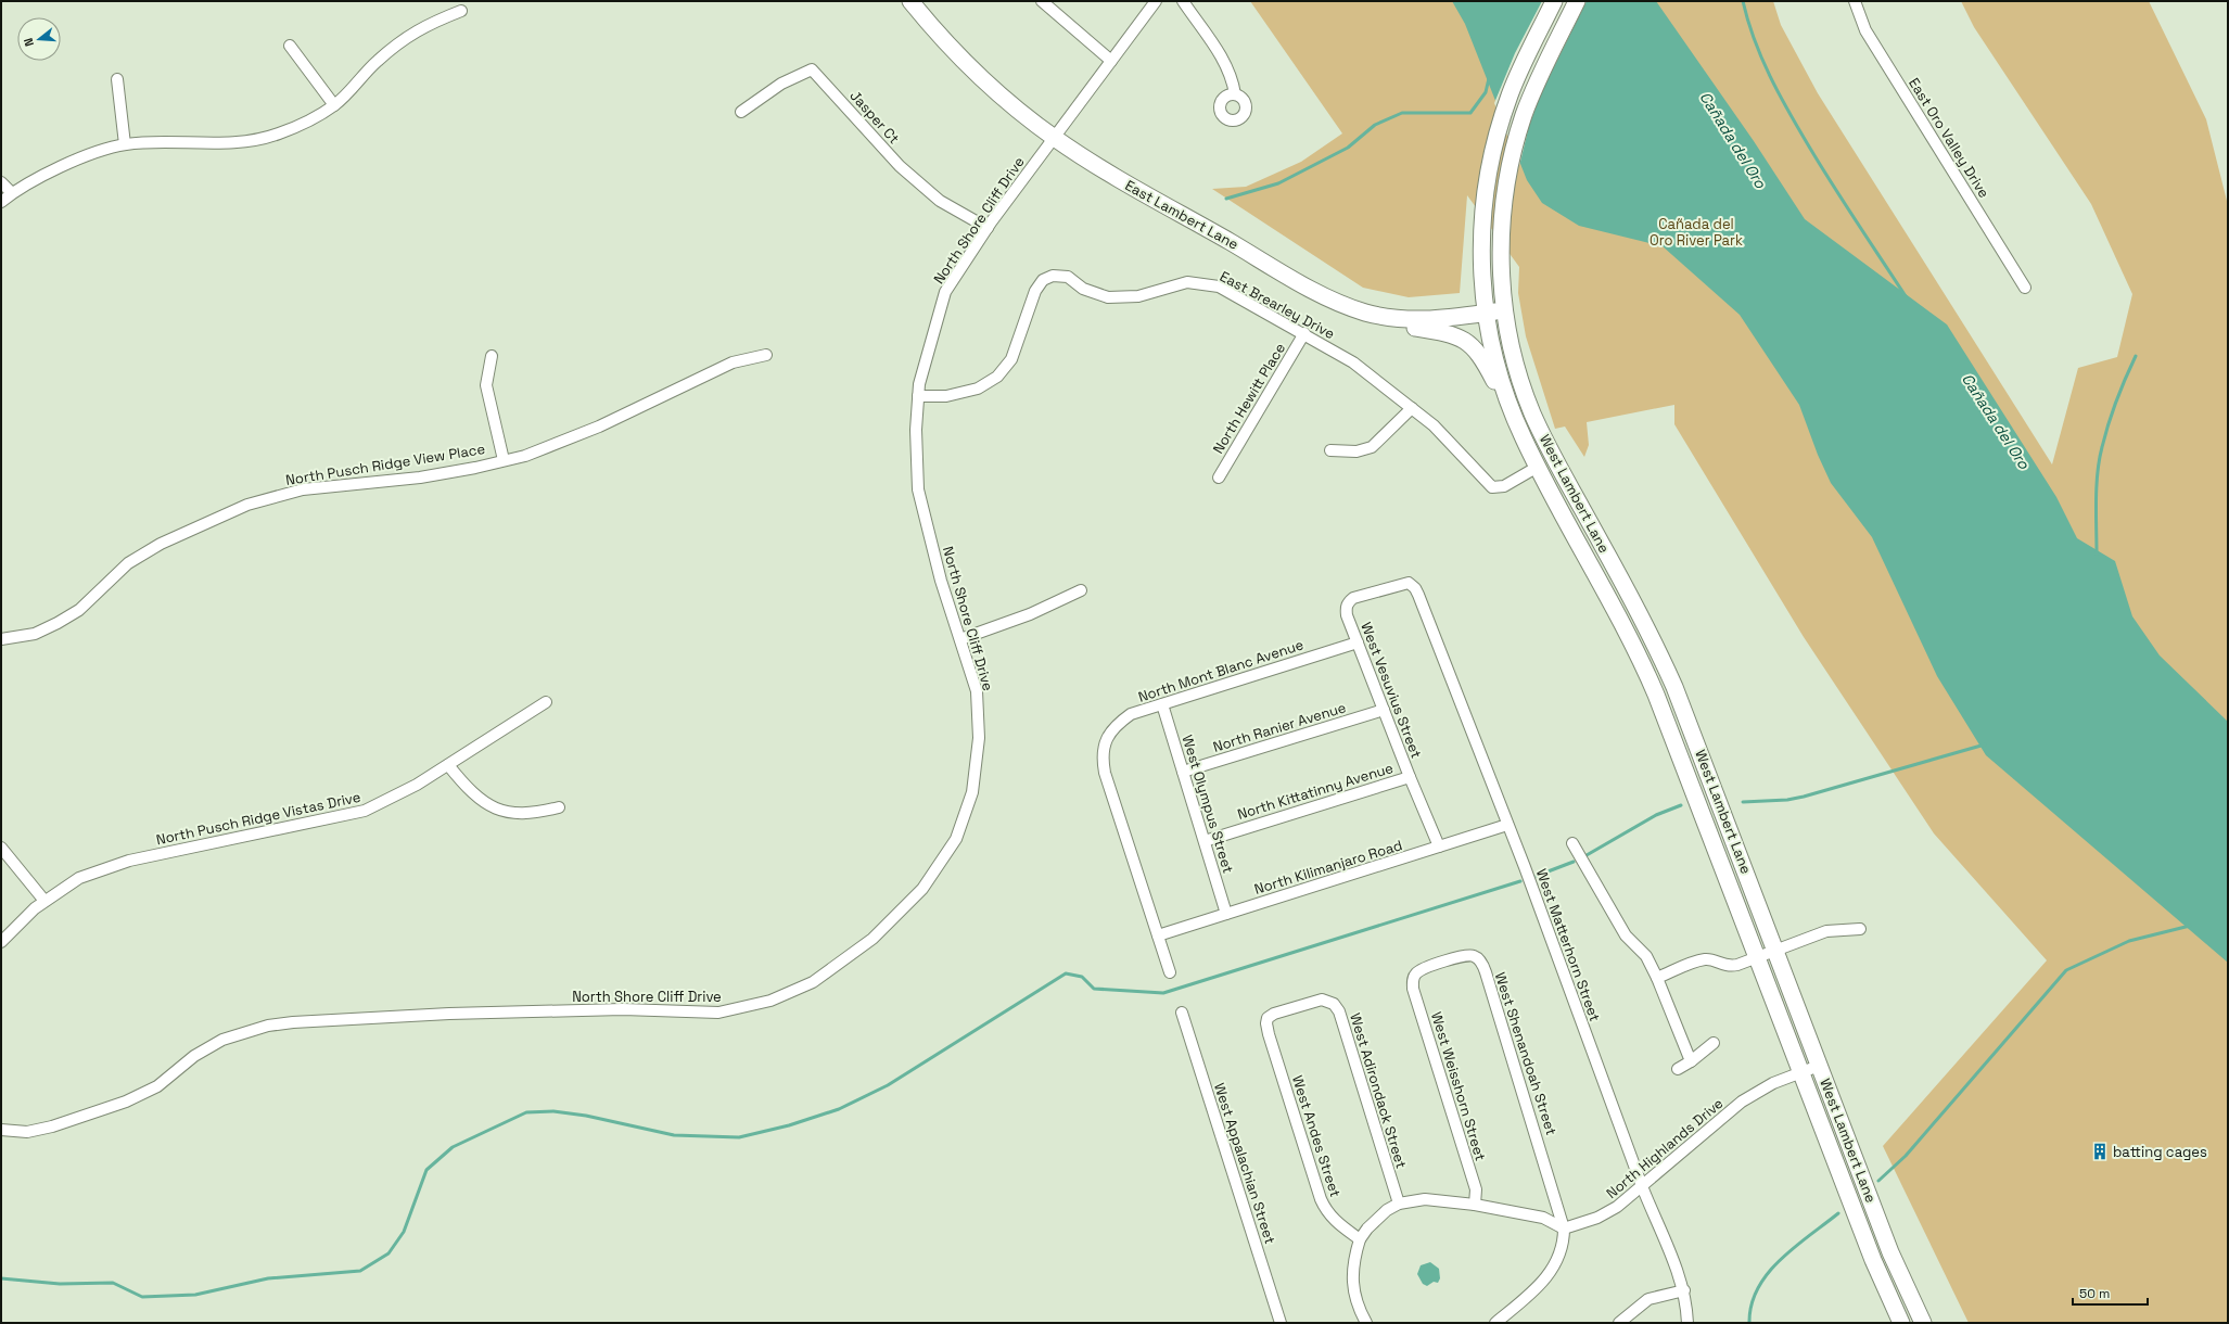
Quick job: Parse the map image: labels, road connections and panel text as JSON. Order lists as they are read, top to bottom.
{
  "streets": {
    "main road": ["East Lambert Lane", "West Lambert Lane"],
    "street": [
      "Jasper Ct",
      "East Oro Valley Drive",
      "North Shore Cliff Drive",
      "East Brearley Drive",
      "North Hewitt Place",
      "North Pusch Ridge View Place",
      "North Mont Blanc Avenue",
      "West Vesuvius Street",
      "North Ranier Avenue",
      "North Kittatinny Avenue",
      "West Olympus Street",
      "North Pusch Ridge Vistas Drive",
      "North Kilimanjaro Road",
      "West Matterhorn Street",
      "West Shenandoah Street",
      "West Weisshorn Street",
      "West Adirondack Street",
      "West Andes Street",
      "North Highlands Drive",
      "West Appalachian Street"
    ]
  },
  "crossings": [
    ["Jasper Ct", "North Shore Cliff Drive"],
    ["East Lambert Lane", "North Shore Cliff Drive"],
    ["East Lambert Lane", "West Lambert Lane"],
    ["North Shore Cliff Drive", "East Brearley Drive"],
    ["East Brearley Drive", "North Hewitt Place"],
    ["East Brearley Drive", "West Lambert Lane"],
    ["West Lambert Lane", "North Highlands Drive"],
    ["North Mont Blanc Avenue", "West Vesuvius Street"],
    ["North Mont Blanc Avenue", "West Olympus Street"],
    ["North Mont Blanc Avenue", "North Kilimanjaro Road"],
    ["West Vesuvius Street", "North Ranier Avenue"],
    ["West Vesuvius Street", "North Kittatinny Avenue"],
    ["West Vesuvius Street", "North Kilimanjaro Road"],
    ["West Vesuvius Street", "West Matterhorn Street"],
    ["North Ranier Avenue", "West Olympus Street"],
    ["North Kittatinny Avenue", "West Olympus Street"],
    ["West Olympus Street", "North Kilimanjaro Road"],
    ["North Kilimanjaro Road", "West Matterhorn Street"],
    ["West Matterhorn Street", "North Highlands Drive"],
    ["West Shenandoah Street", "West Weisshorn Street"],
    ["West Shenandoah Street", "North Highlands Drive"],
    ["West Adirondack Street", "West Andes Street"]
  ],
  "water": ["Cañada del Oro"],
  "parks": ["Cañada del Oro River Park"],
  "places": {
    "building": ["batting cages"]
  },
  "scale_bar": "50 m",
  "north": "left"
}
